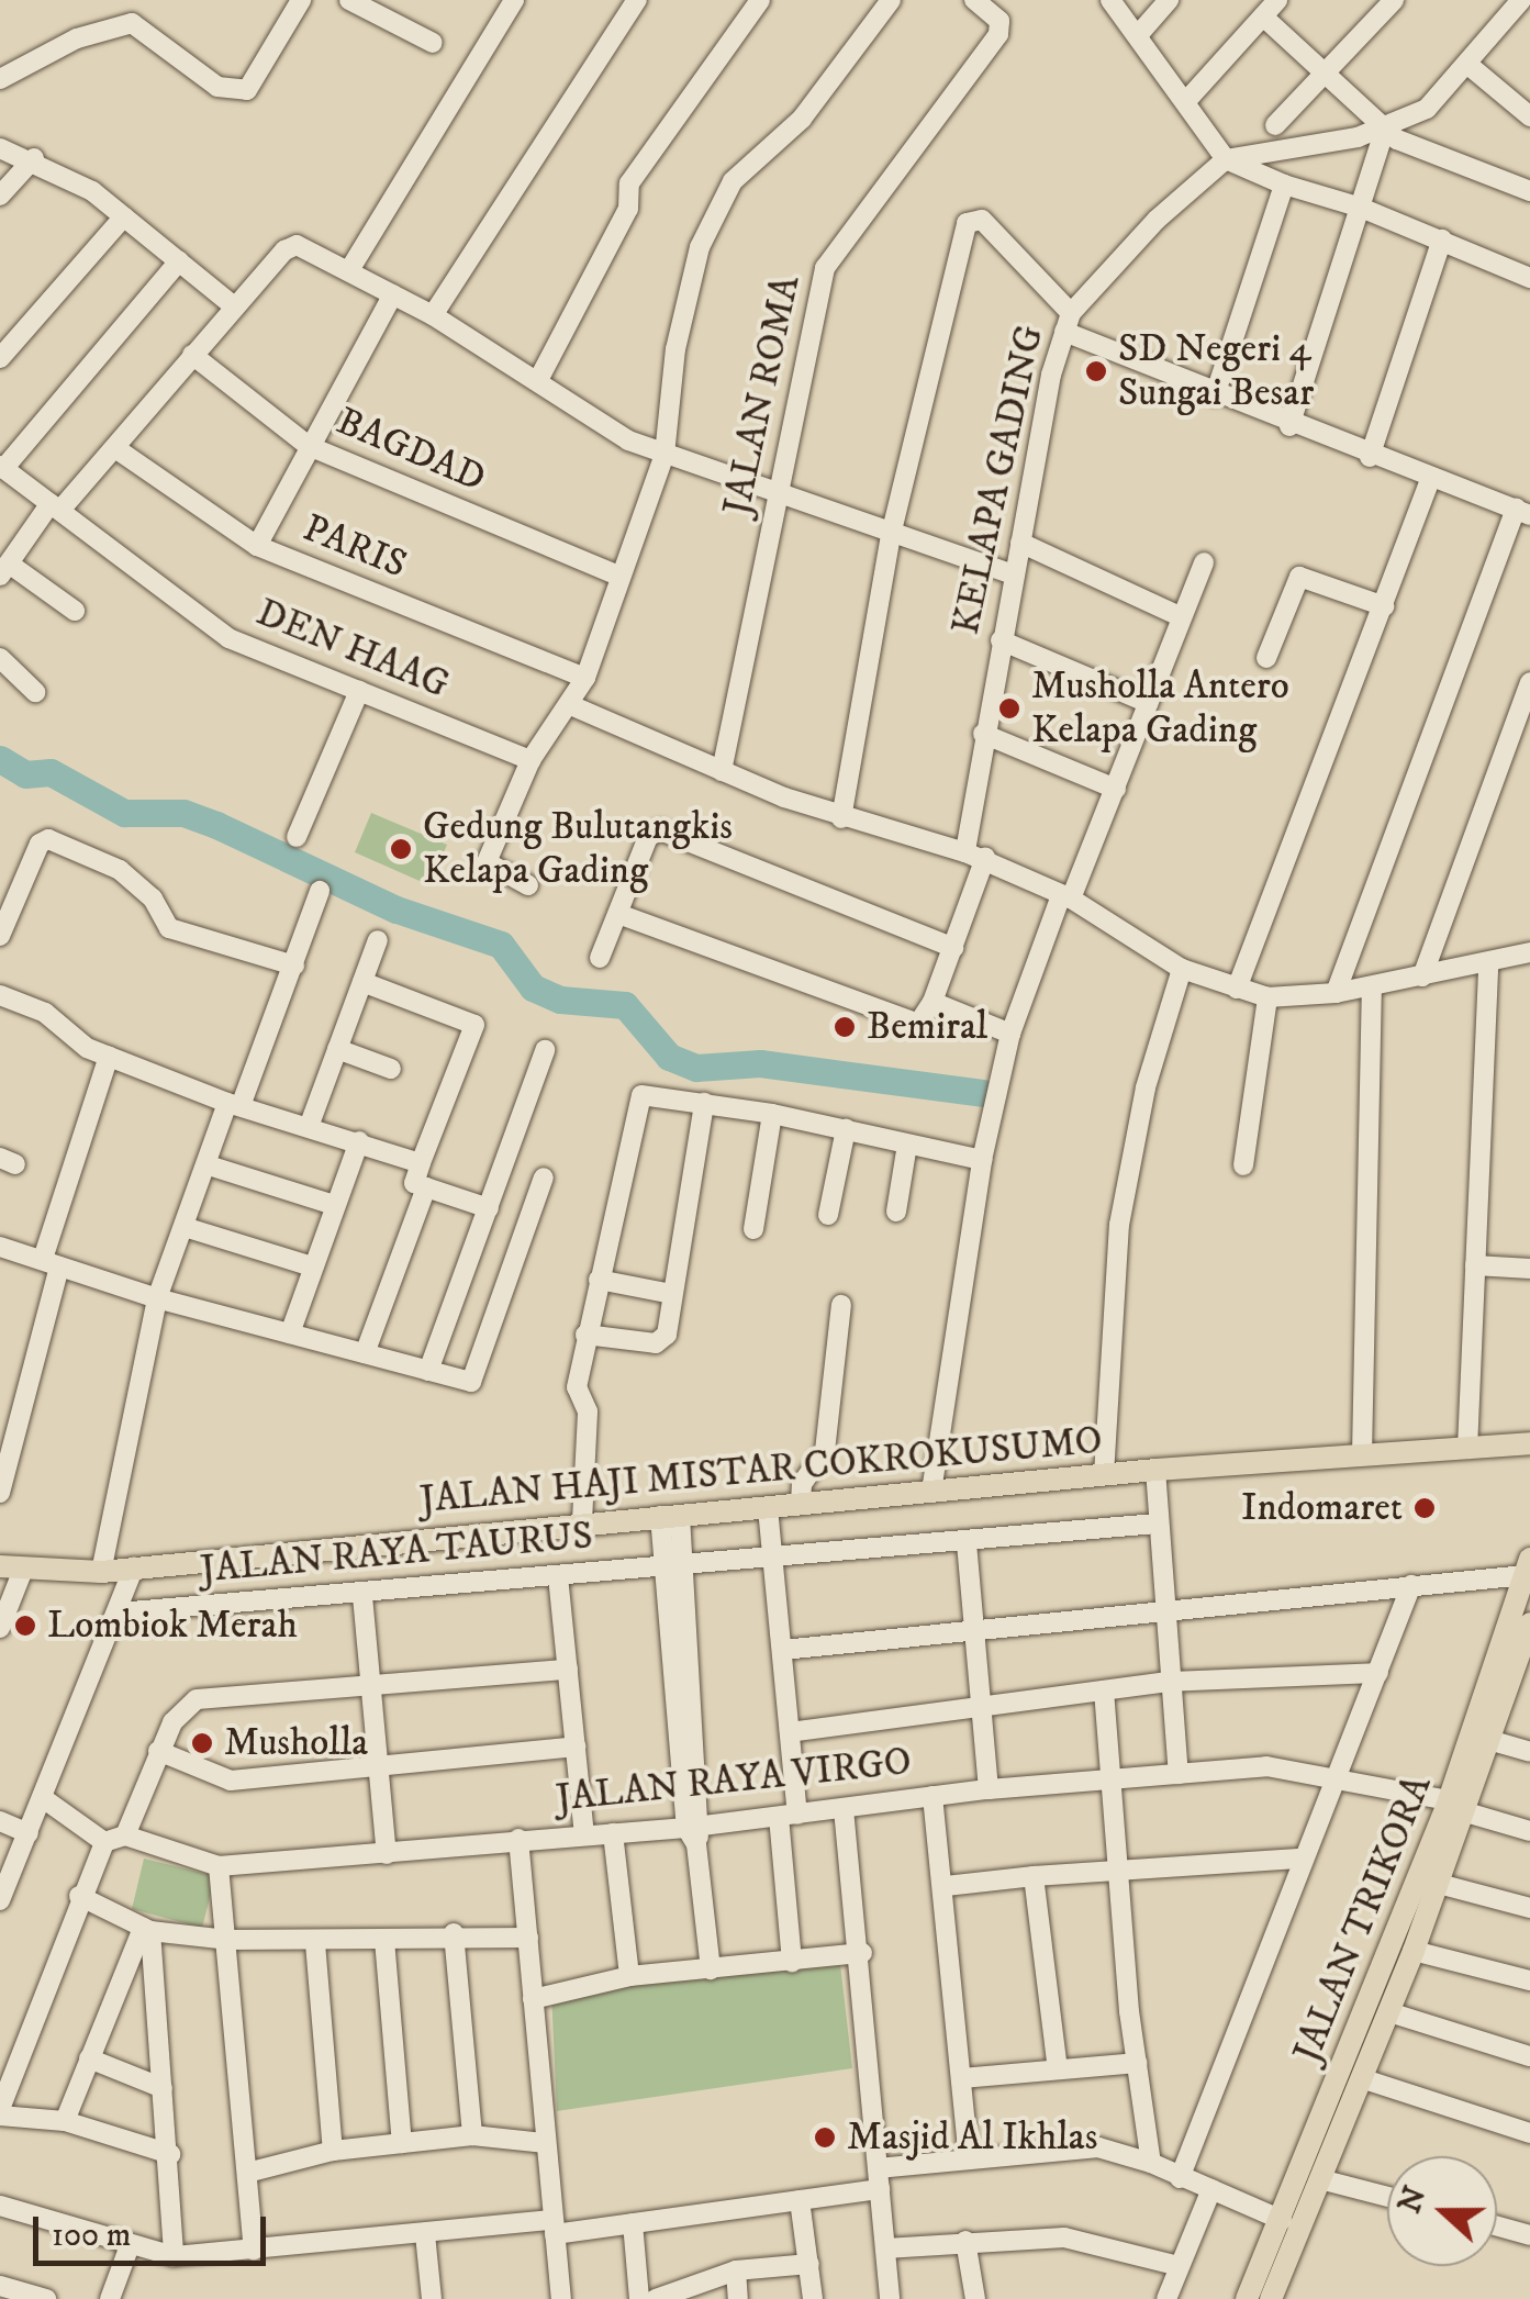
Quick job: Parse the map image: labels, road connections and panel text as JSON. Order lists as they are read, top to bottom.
{
  "streets": {
    "main road": ["JALAN HAJI MISTAR COKROKUSUMO", "JALAN TRIKORA"],
    "street": [
      "JALAN ROMA",
      "BAGDAD",
      "KELAPA GADING",
      "PARIS",
      "DEN HAAG",
      "JALAN RAYA TAURUS",
      "JALAN RAYA VIRGO"
    ]
  },
  "crossings": [
    ["JALAN RAYA VIRGO", "JALAN TRIKORA"]
  ],
  "places": [
    "SD Negeri 4 Sungai Besar",
    "Musholla Antero Kelapa Gading",
    "Gedung Bulutangkis Kelapa Gading",
    "Bemiral",
    "Indomaret",
    "Lombiok Merah",
    "Musholla",
    "Masjid Al Ikhlas"
  ],
  "scale_bar": "100 m",
  "north": "left"
}
